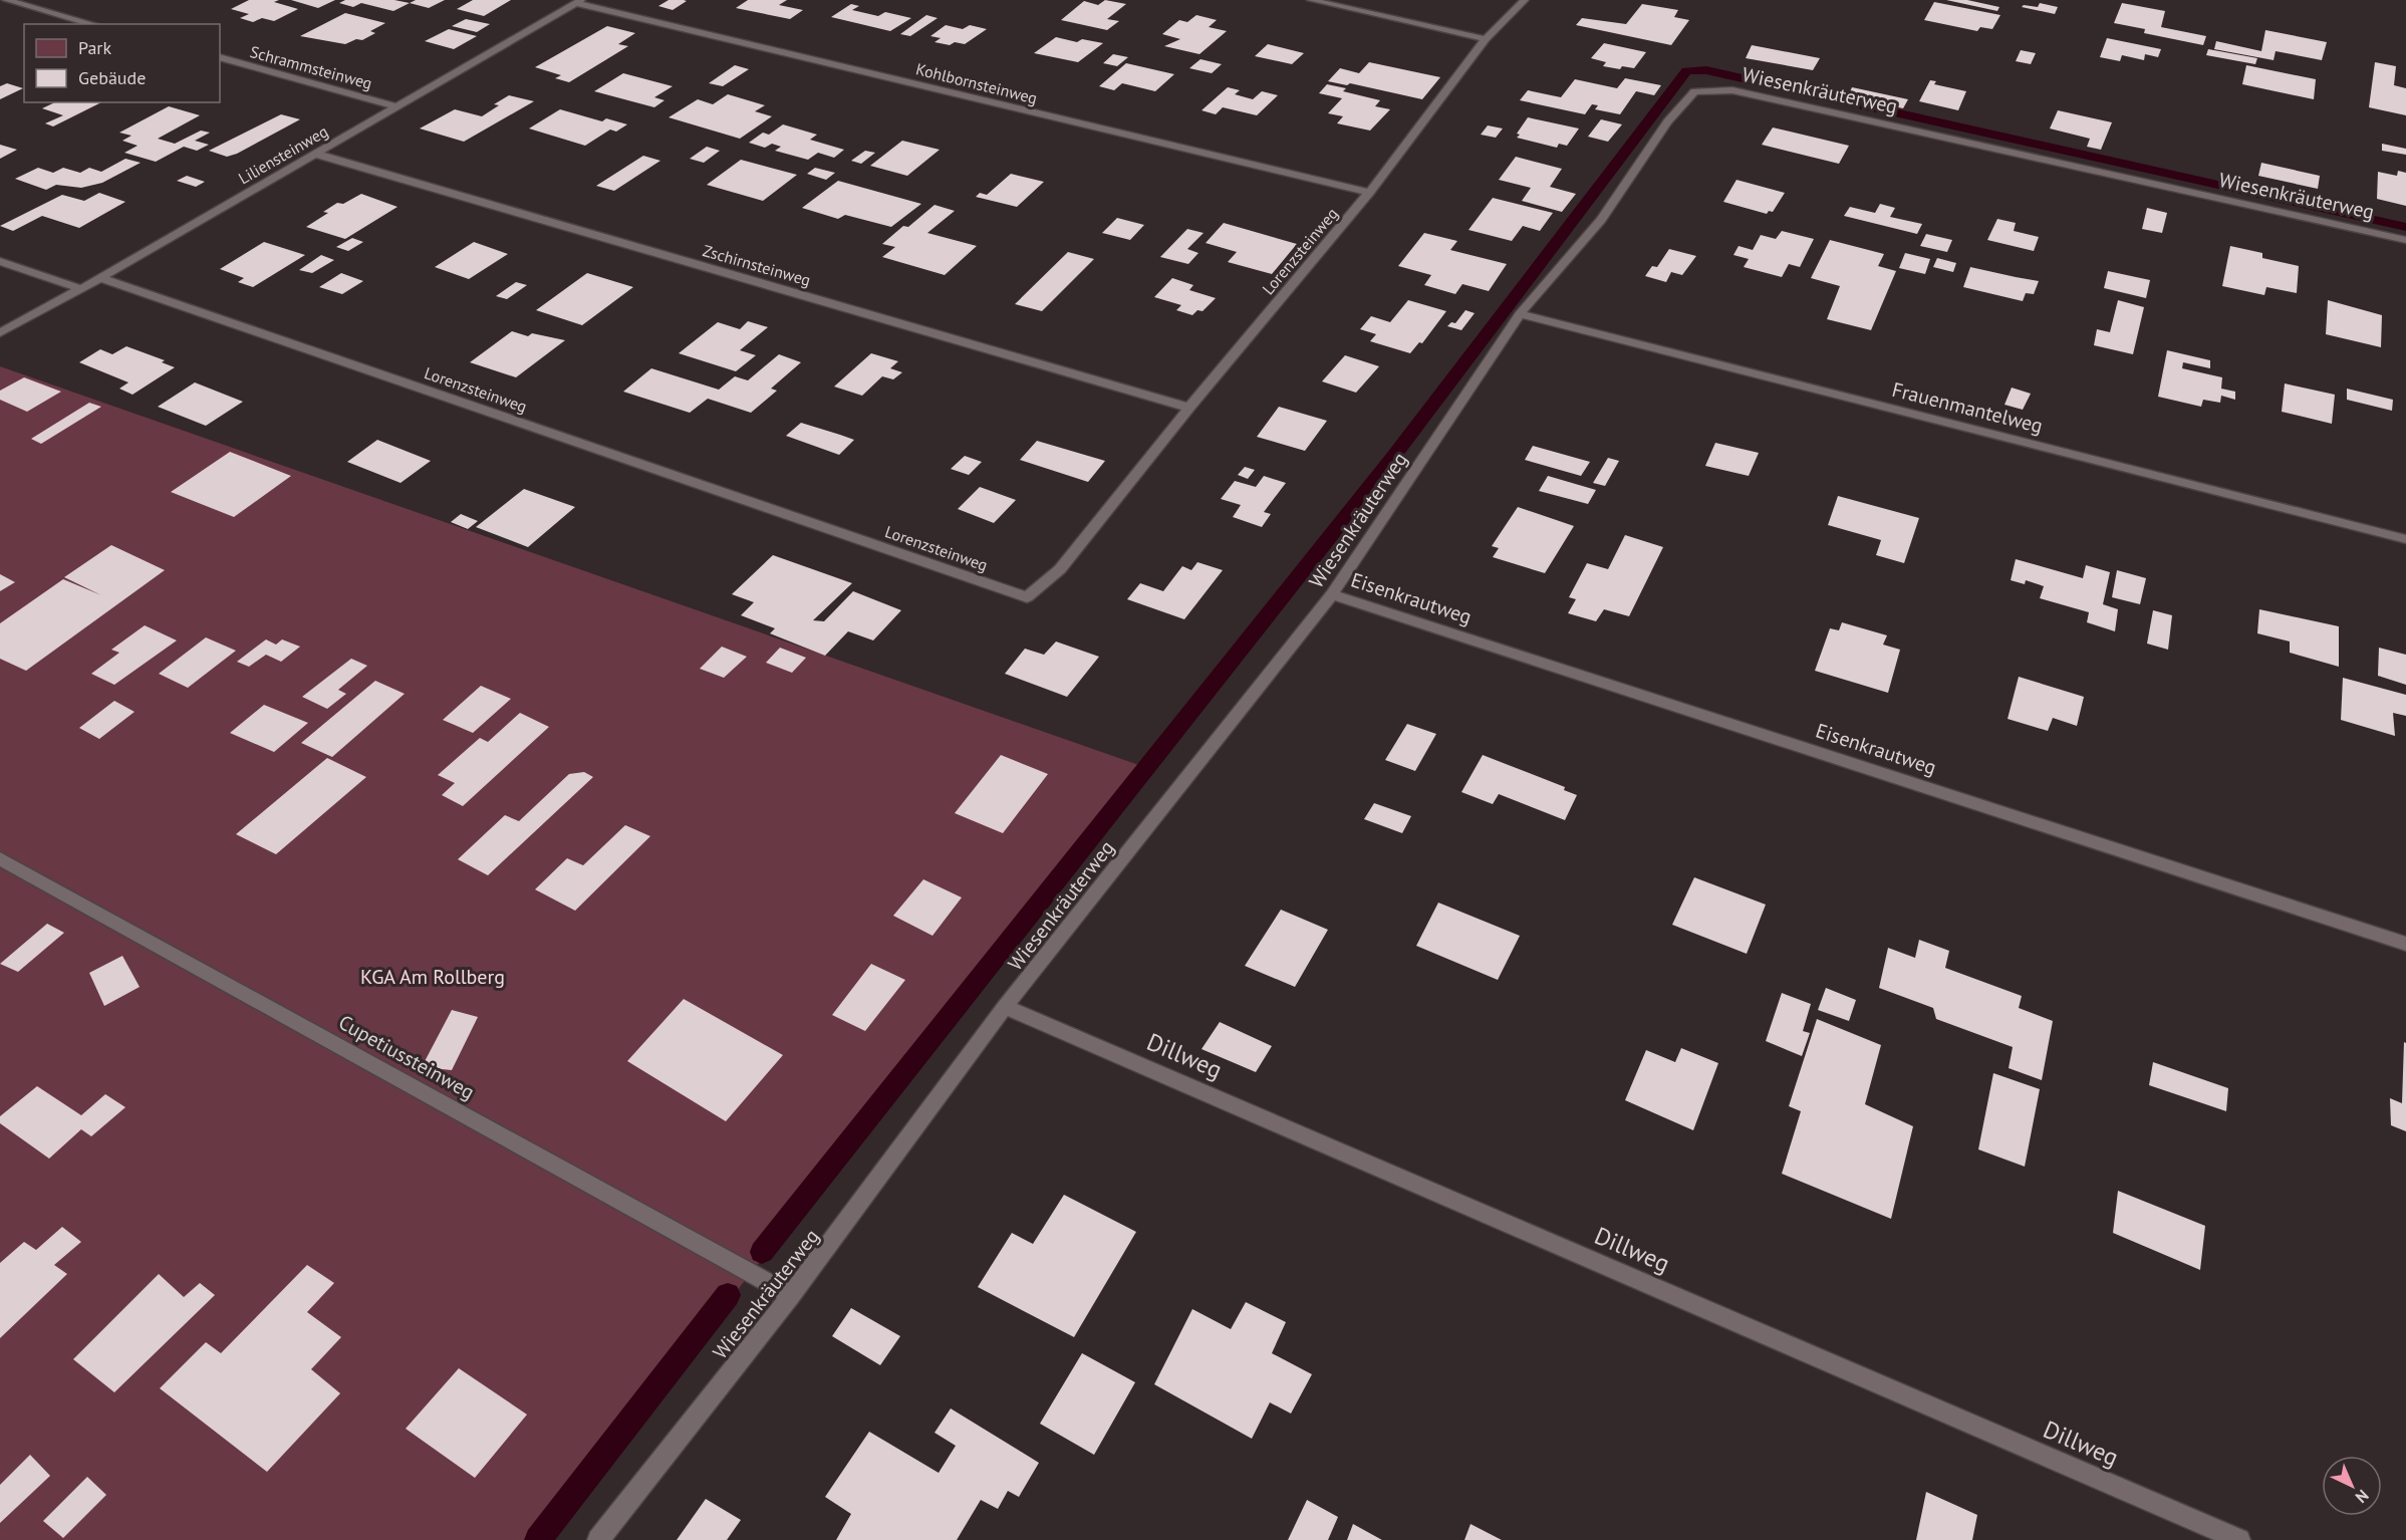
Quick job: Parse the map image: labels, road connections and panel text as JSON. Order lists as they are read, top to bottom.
{
  "streets": {
    "lane": [
      "Schrammsteinweg",
      "Kohlbornsteinweg",
      "Wiesenkräuterweg",
      "Liliensteinweg",
      "Lorenzsteinweg",
      "Zschirnsteinweg",
      "Frauenmantelweg",
      "Eisenkrautweg",
      "Dillweg",
      "Cupetiussteinweg"
    ]
  },
  "crossings": [
    ["Schrammsteinweg", "Liliensteinweg"],
    ["Kohlbornsteinweg", "Liliensteinweg"],
    ["Kohlbornsteinweg", "Lorenzsteinweg"],
    ["Wiesenkräuterweg", "Frauenmantelweg"],
    ["Wiesenkräuterweg", "Eisenkrautweg"],
    ["Wiesenkräuterweg", "Dillweg"],
    ["Wiesenkräuterweg", "Cupetiussteinweg"],
    ["Liliensteinweg", "Lorenzsteinweg"],
    ["Liliensteinweg", "Zschirnsteinweg"],
    ["Lorenzsteinweg", "Zschirnsteinweg"]
  ],
  "parks": ["KGA Am Rollberg"],
  "legend": ["Park", "Gebäude"],
  "north": "bottom right"
}
